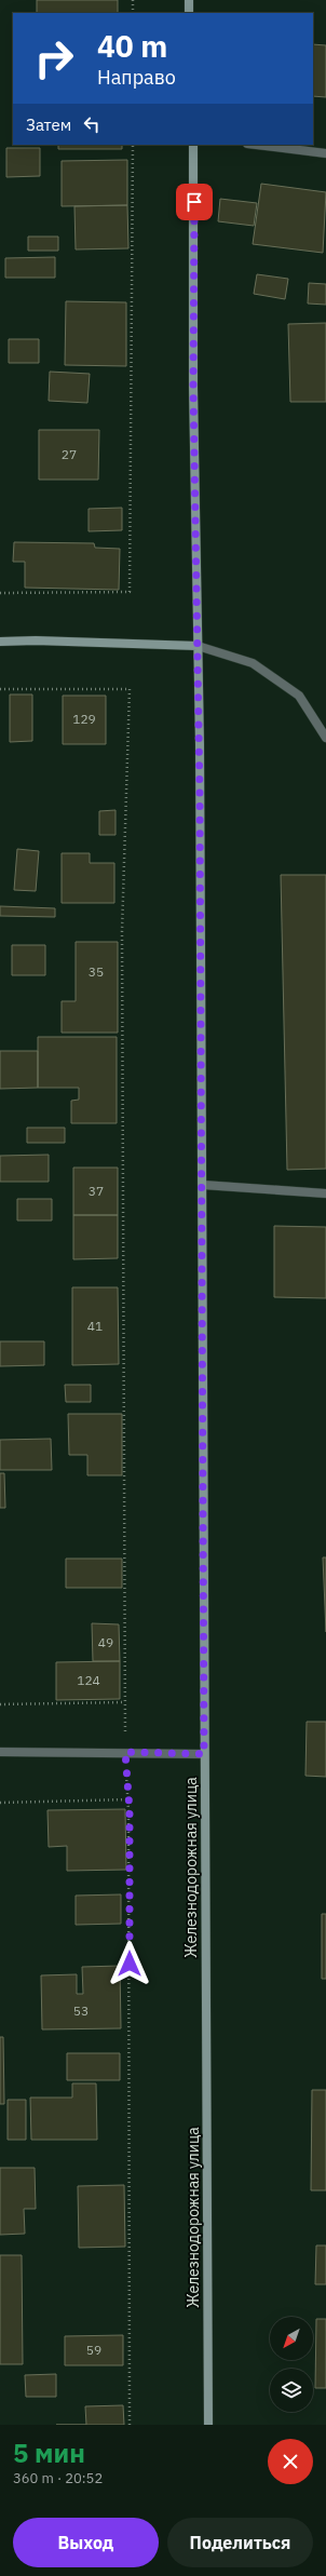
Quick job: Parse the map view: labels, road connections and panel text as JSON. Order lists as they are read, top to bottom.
{
  "streets": {
    "street": ["Железнодорожная улица"]
  },
  "house_numbers": [
    "27",
    "129",
    "35",
    "37",
    "41",
    "49",
    "124",
    "53",
    "59"
  ],
  "north": "bottom left",
  "page": {
    "turn": ["40 m", "Направо"],
    "then": "Затем",
    "heading": ["5 мин", "360 m · 20:52"],
    "buttons": ["Выход", "Поделиться"]
  }
}
